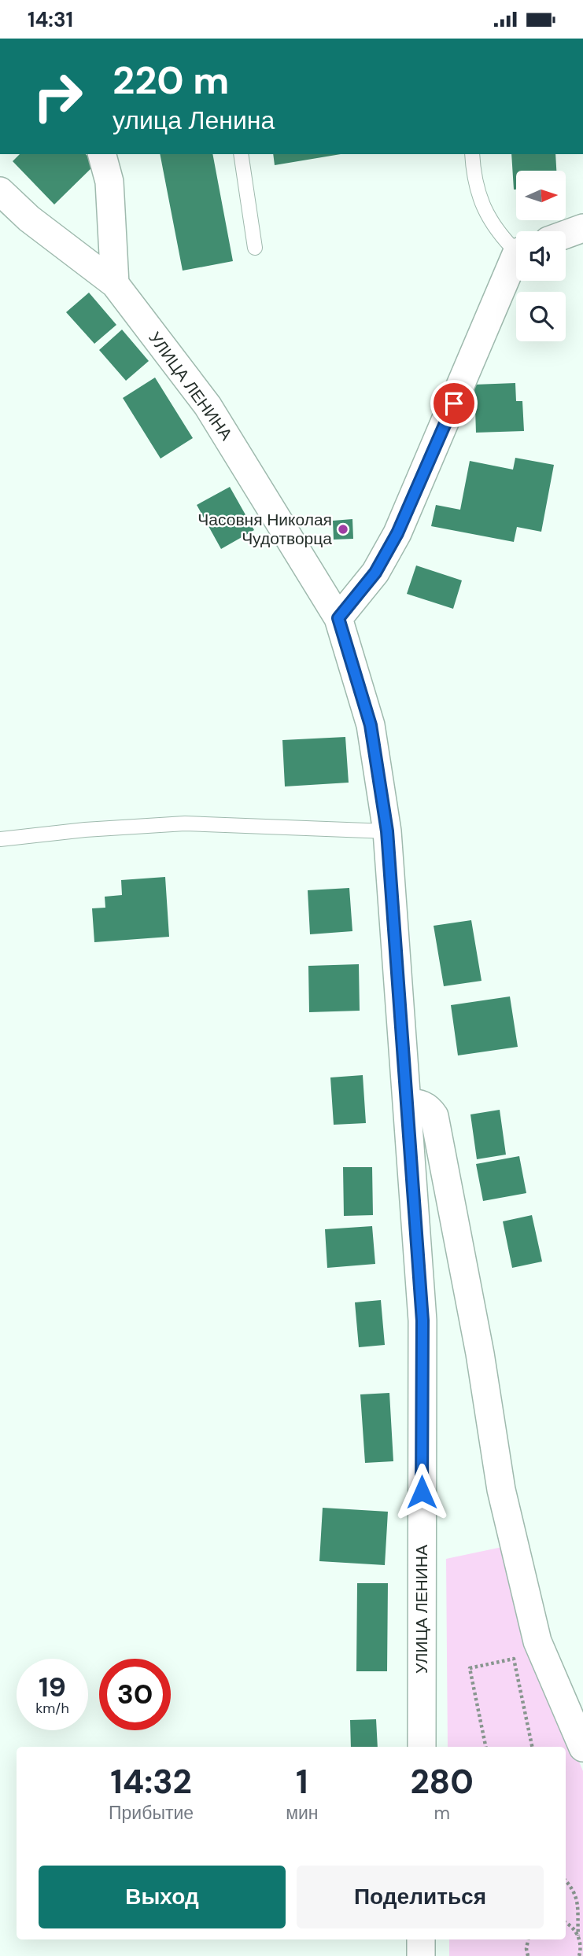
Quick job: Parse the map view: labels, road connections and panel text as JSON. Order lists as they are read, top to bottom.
{
  "streets": {
    "street": ["УЛИЦА ЛЕНИНА"]
  },
  "places": ["Часовня Николая Чудотворца"],
  "north": "right",
  "page": {
    "status": "14:31",
    "turn": ["220 m", "улица Ленина"],
    "speed": "19 km/h",
    "limit": "30",
    "eta": [
      "14:32",
      "Прибытие",
      "1",
      "мин",
      "280",
      "m"
    ],
    "buttons": ["Выход", "Поделиться"]
  }
}
